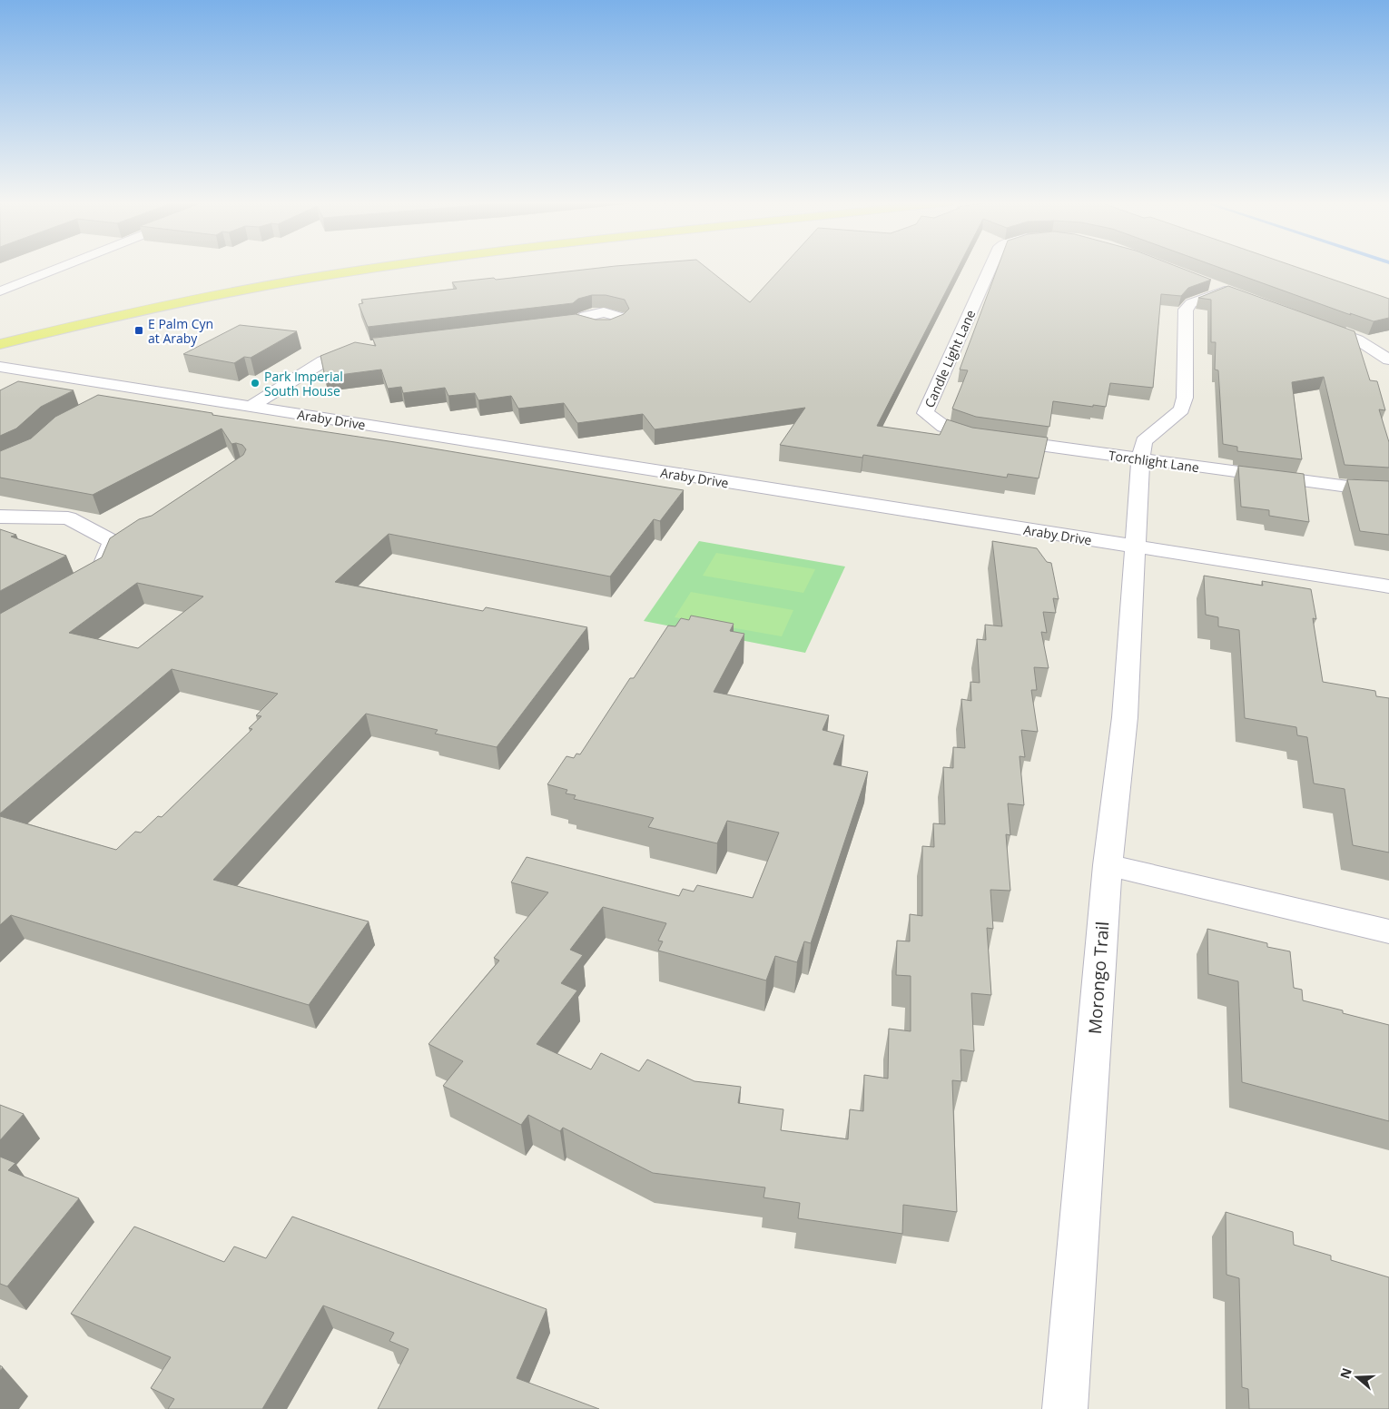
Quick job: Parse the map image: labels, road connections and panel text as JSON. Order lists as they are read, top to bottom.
{
  "streets": {
    "street": [
      "Candle Light Lane",
      "Araby Drive",
      "Torchlight Lane",
      "Morongo Trail"
    ]
  },
  "crossings": [
    ["Candle Light Lane", "Torchlight Lane"],
    ["Araby Drive", "Morongo Trail"],
    ["Torchlight Lane", "Morongo Trail"]
  ],
  "places": {
    "transit": ["E Palm Cyn at Araby"],
    "other": ["Park Imperial South House"]
  },
  "north": "left"
}
